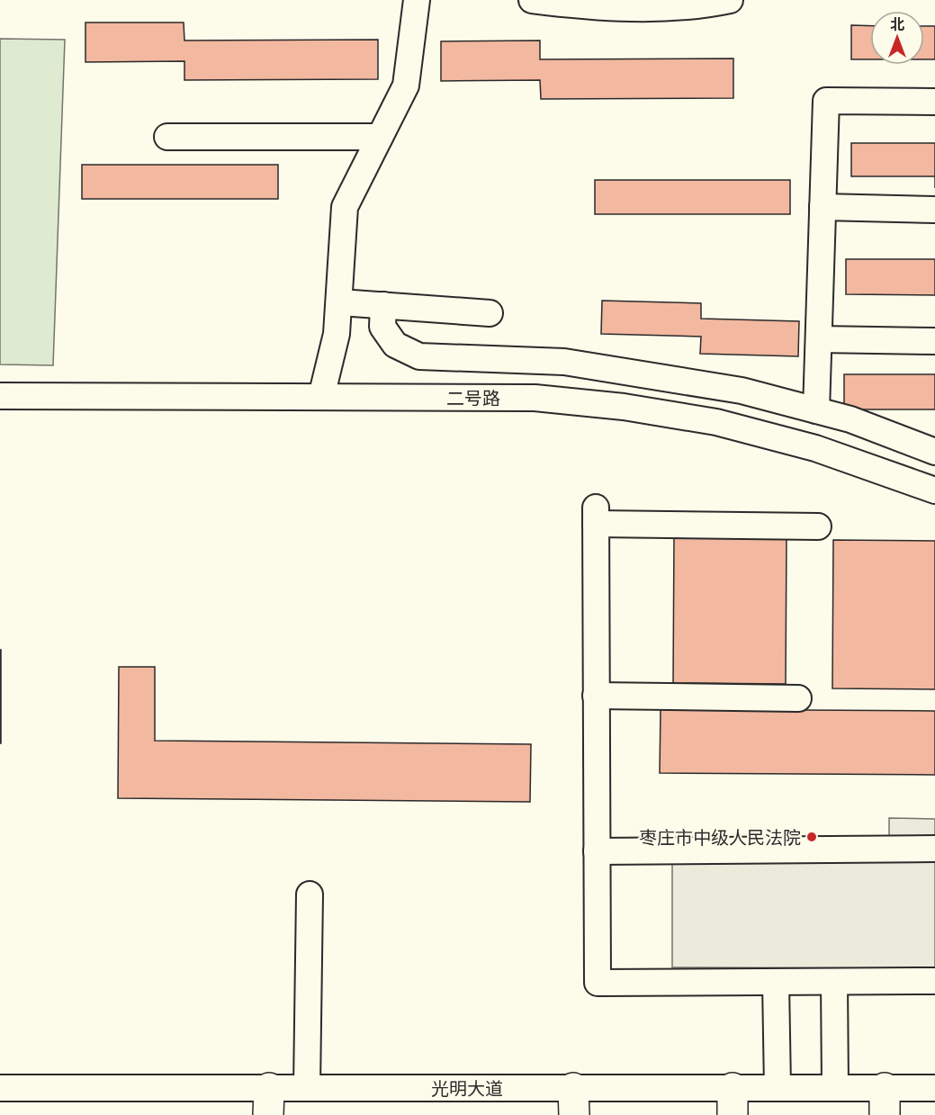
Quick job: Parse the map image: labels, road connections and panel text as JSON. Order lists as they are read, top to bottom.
{
  "streets": {
    "street": ["二号路", "光明大道"]
  },
  "places": ["枣庄市中级人民法院"],
  "north": "top"
}
